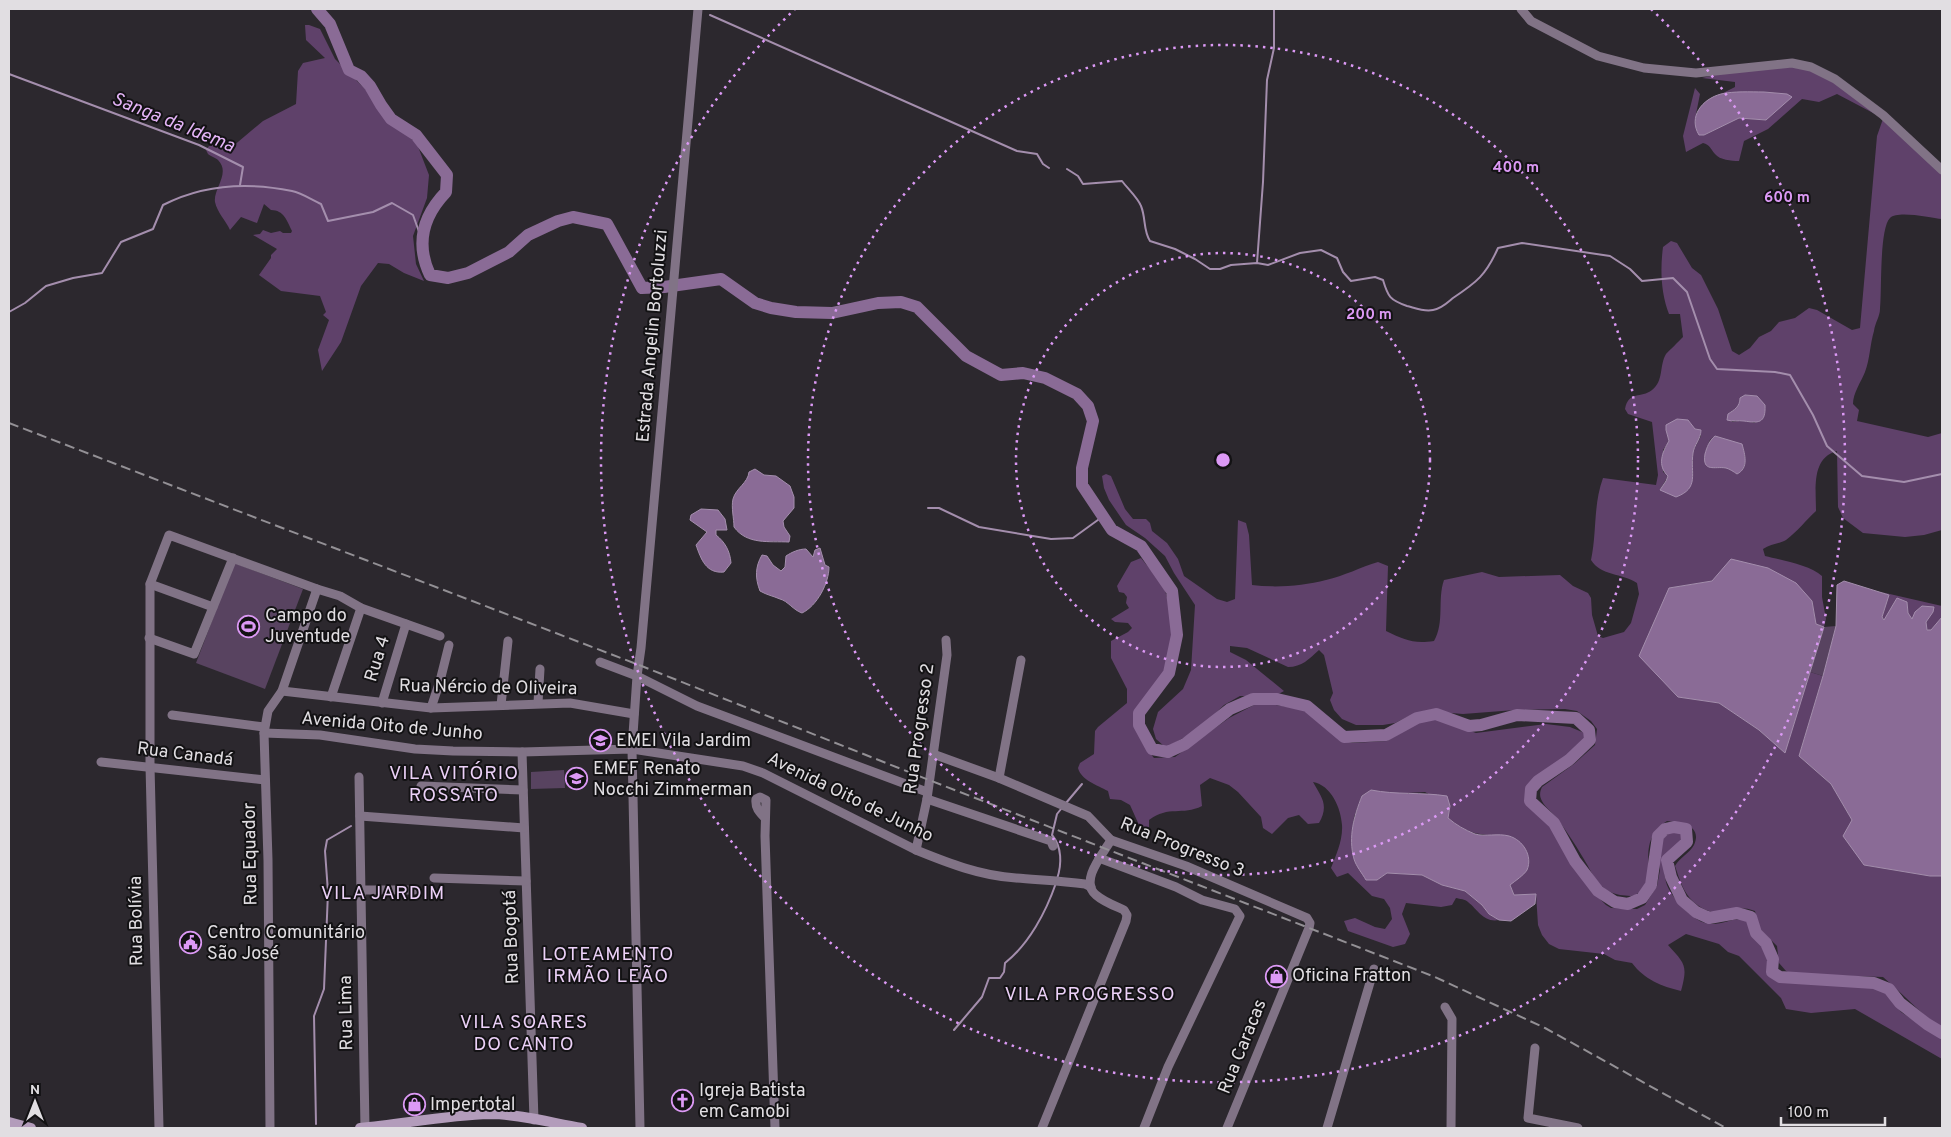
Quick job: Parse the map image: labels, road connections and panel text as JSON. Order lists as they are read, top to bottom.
{
  "streets": {
    "street": [
      "Estrada Angelin Bortoluzzi",
      "Rua 4",
      "Rua Nércio de Oliveira",
      "Avenida Oito de Junho",
      "Rua Progresso 2",
      "Rua Canadá",
      "Rua Progresso 3",
      "Rua Equador",
      "Rua Bolívia",
      "Rua Bogotá",
      "Rua Lima",
      "Rua Caracas"
    ]
  },
  "crossings": [
    ["Estrada Angelin Bortoluzzi", "Rua Nércio de Oliveira"],
    ["Estrada Angelin Bortoluzzi", "Avenida Oito de Junho"],
    ["Rua 4", "Rua Nércio de Oliveira"],
    ["Rua Nércio de Oliveira", "Rua Equador"],
    ["Avenida Oito de Junho", "Rua Progresso 2"],
    ["Avenida Oito de Junho", "Rua Equador"],
    ["Avenida Oito de Junho", "Rua Bogotá"],
    ["Rua Progresso 2", "Rua Progresso 3"],
    ["Rua Canadá", "Rua Equador"],
    ["Rua Canadá", "Rua Bolívia"],
    ["Rua Progresso 3", "Rua Caracas"]
  ],
  "districts": [
    "VILA VITÓRIO ROSSATO",
    "VILA JARDIM",
    "LOTEAMENTO IRMÃO LEÃO",
    "VILA PROGRESSO",
    "VILA SOARES DO CANTO"
  ],
  "water": ["Sanga da Idema"],
  "places": {
    "sports": ["Campo do Juventude"],
    "school or university": ["EMEI Vila Jardim", "EMEF Renato Nocchi Zimmerman"],
    "public building": ["Centro Comunitário São José"],
    "shop": ["Oficina Fratton", "Impertotal"],
    "church": ["Igreja Batista em Camobi"]
  },
  "scale_bar": "100 m",
  "north": "top",
  "rings": ["400 m", "600 m", "200 m"]
}
